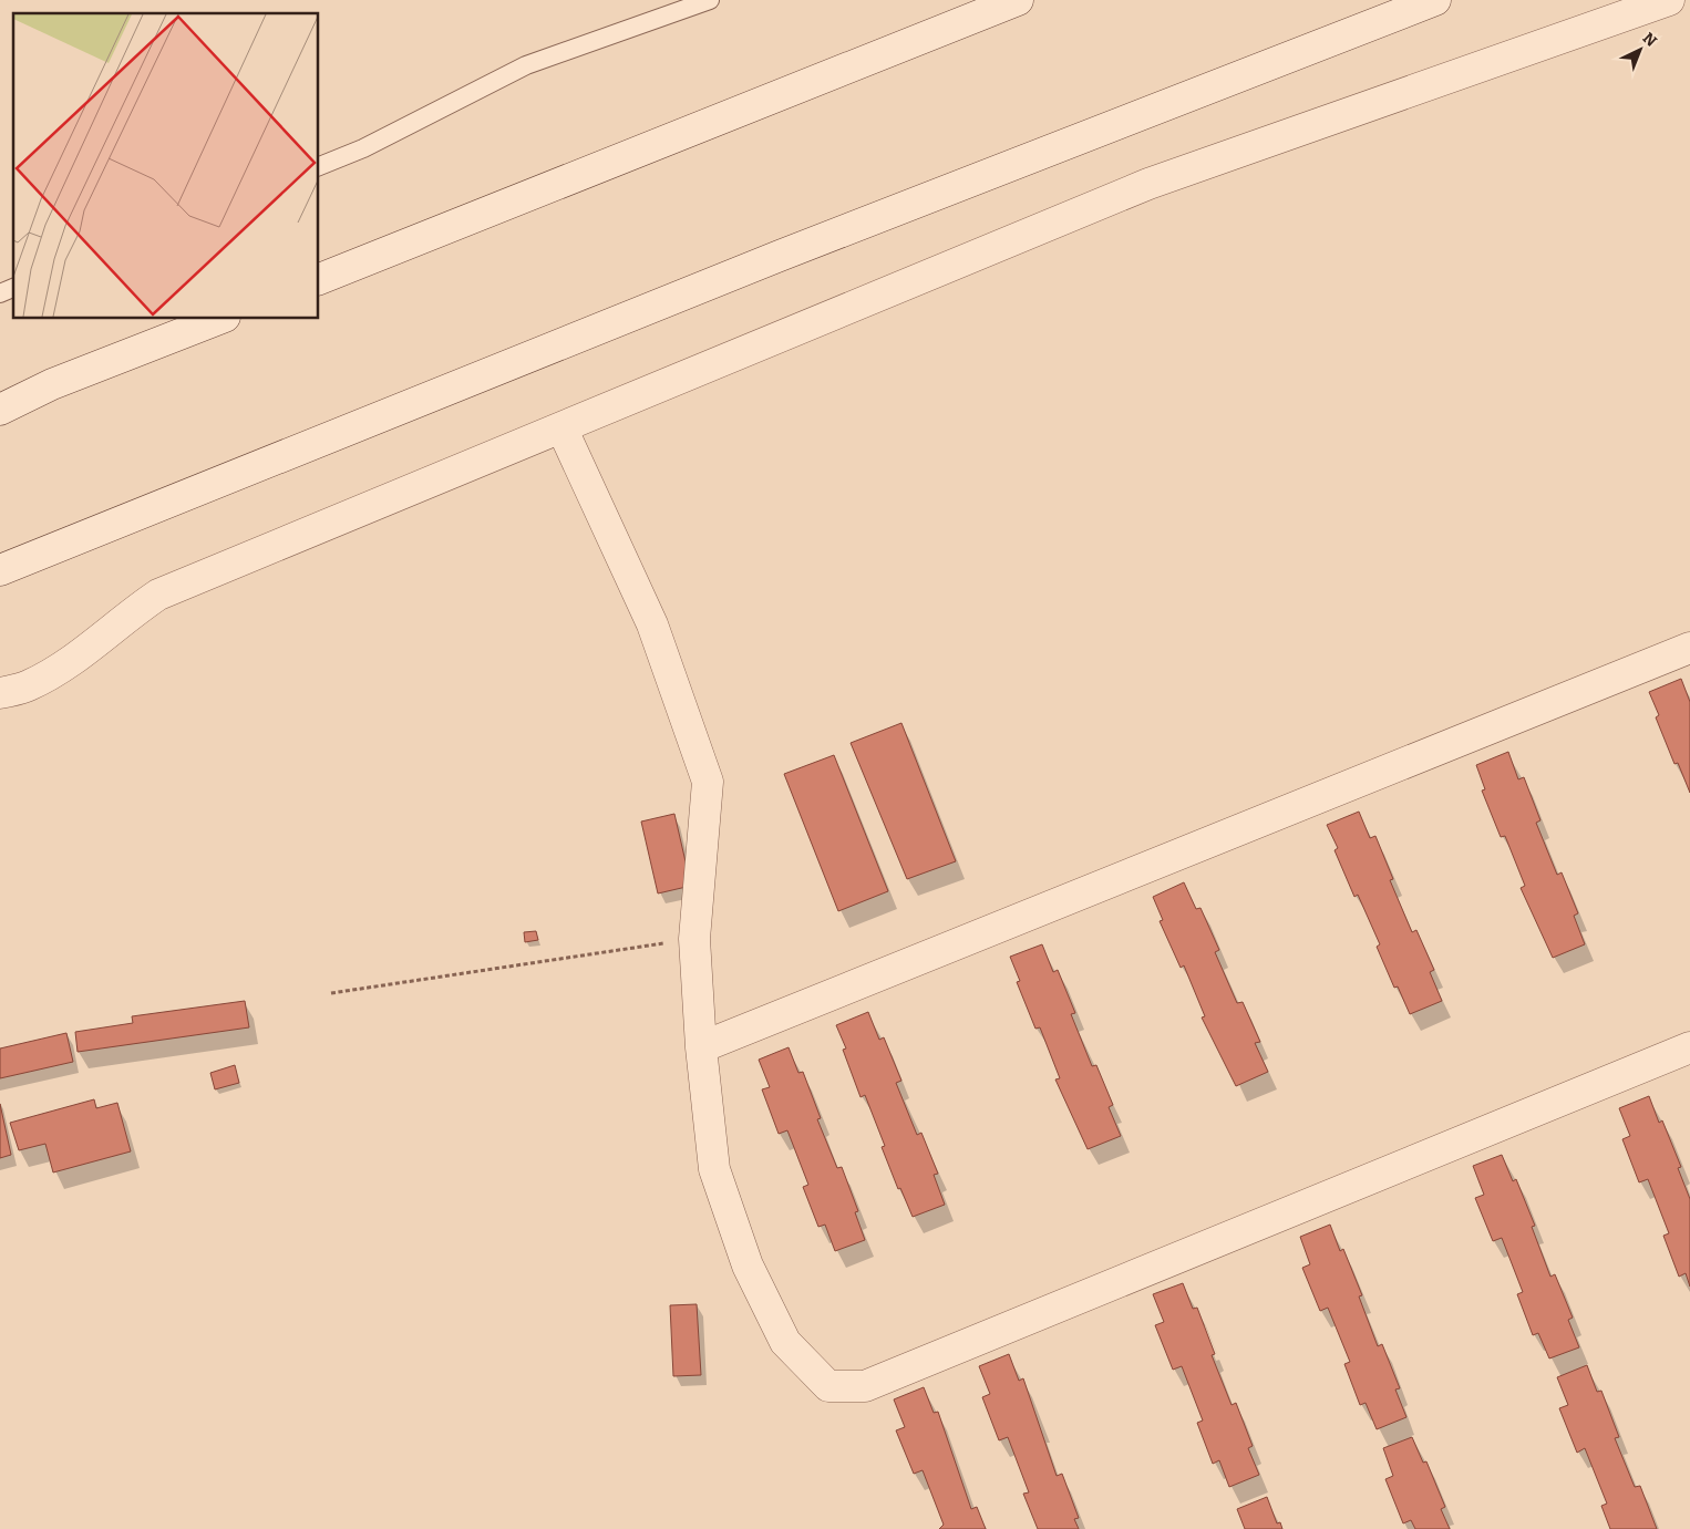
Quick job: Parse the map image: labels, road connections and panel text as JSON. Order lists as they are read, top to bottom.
{
  "north": "top right"
}
